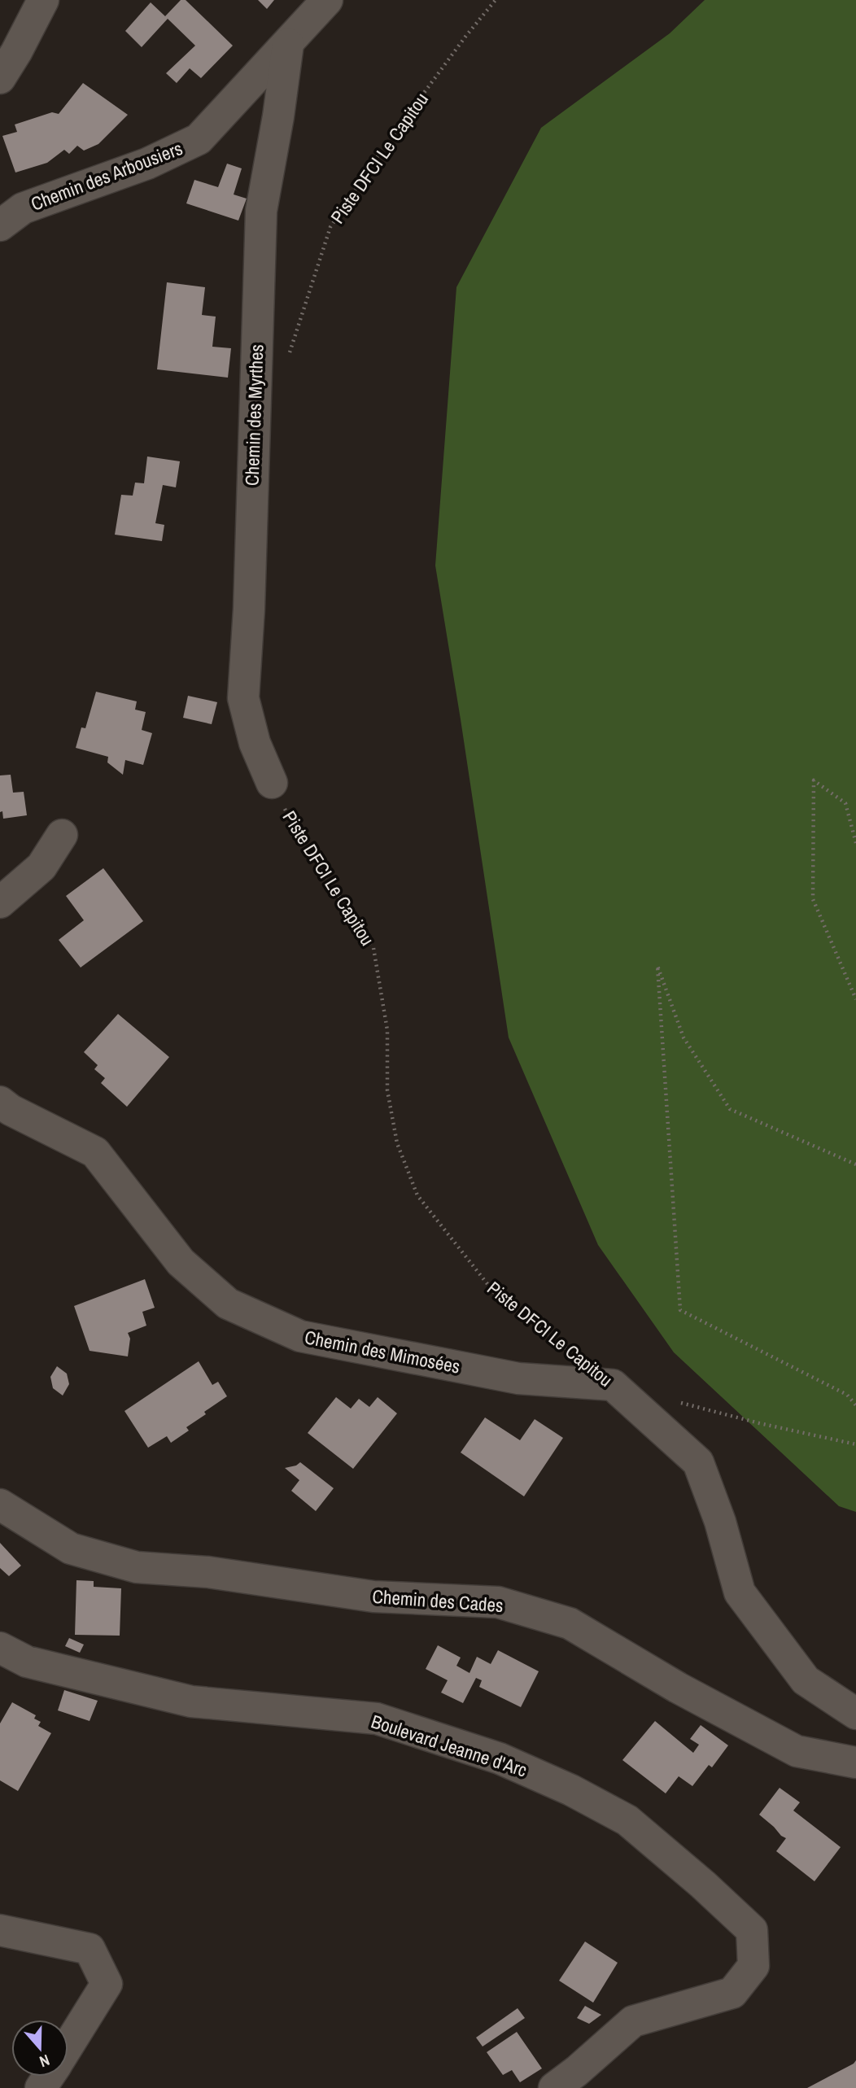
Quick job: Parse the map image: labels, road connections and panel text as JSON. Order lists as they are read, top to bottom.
{
  "streets": {
    "street": [
      "Piste DFCI Le Capitou",
      "Chemin des Arbousiers",
      "Chemin des Myrthes",
      "Chemin des Mimosées",
      "Chemin des Cades",
      "Boulevard Jeanne d'Arc"
    ]
  },
  "crossings": [
    ["Piste DFCI Le Capitou", "Chemin des Myrthes"],
    ["Piste DFCI Le Capitou", "Chemin des Mimosées"],
    ["Chemin des Arbousiers", "Chemin des Myrthes"]
  ],
  "north": "bottom"
}
